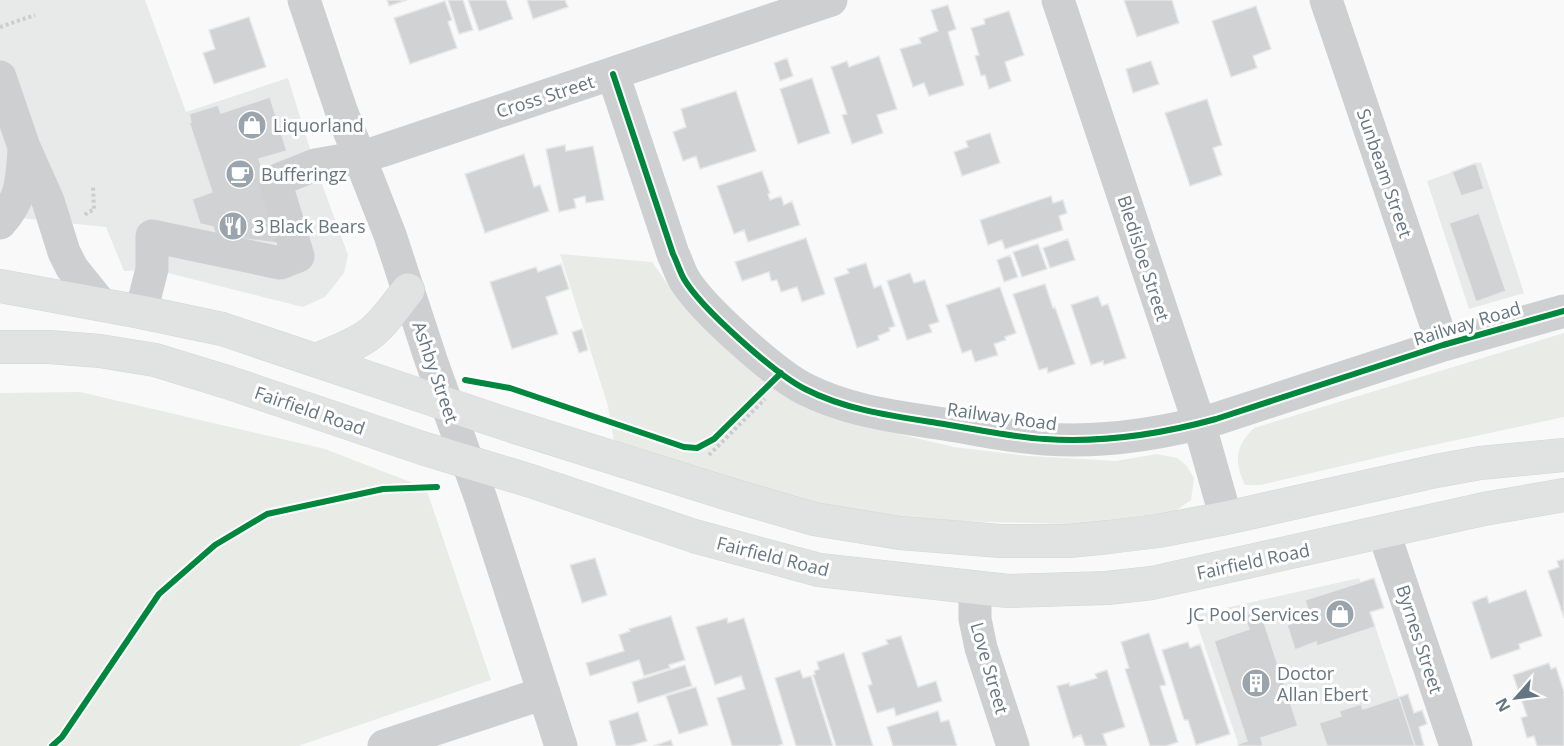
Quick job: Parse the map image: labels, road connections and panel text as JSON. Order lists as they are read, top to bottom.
{
  "streets": {
    "main road": ["Fairfield Road"],
    "street": [
      "Cross Street",
      "Sunbeam Street",
      "Bledisloe Street",
      "Railway Road",
      "Ashby Street",
      "Byrnes Street",
      "Love Street"
    ]
  },
  "crossings": [
    ["Cross Street", "Railway Road"],
    ["Cross Street", "Ashby Street"],
    ["Sunbeam Street", "Railway Road"],
    ["Bledisloe Street", "Railway Road"],
    ["Ashby Street", "Fairfield Road"],
    ["Fairfield Road", "Byrnes Street"],
    ["Fairfield Road", "Love Street"]
  ],
  "places": {
    "shop": ["Liquorland", "JC Pool Services"],
    "cafe": ["Bufferingz"],
    "restaurant": ["3 Black Bears"],
    "building": ["Doctor Allan Ebert"]
  },
  "north": "bottom left"
}
